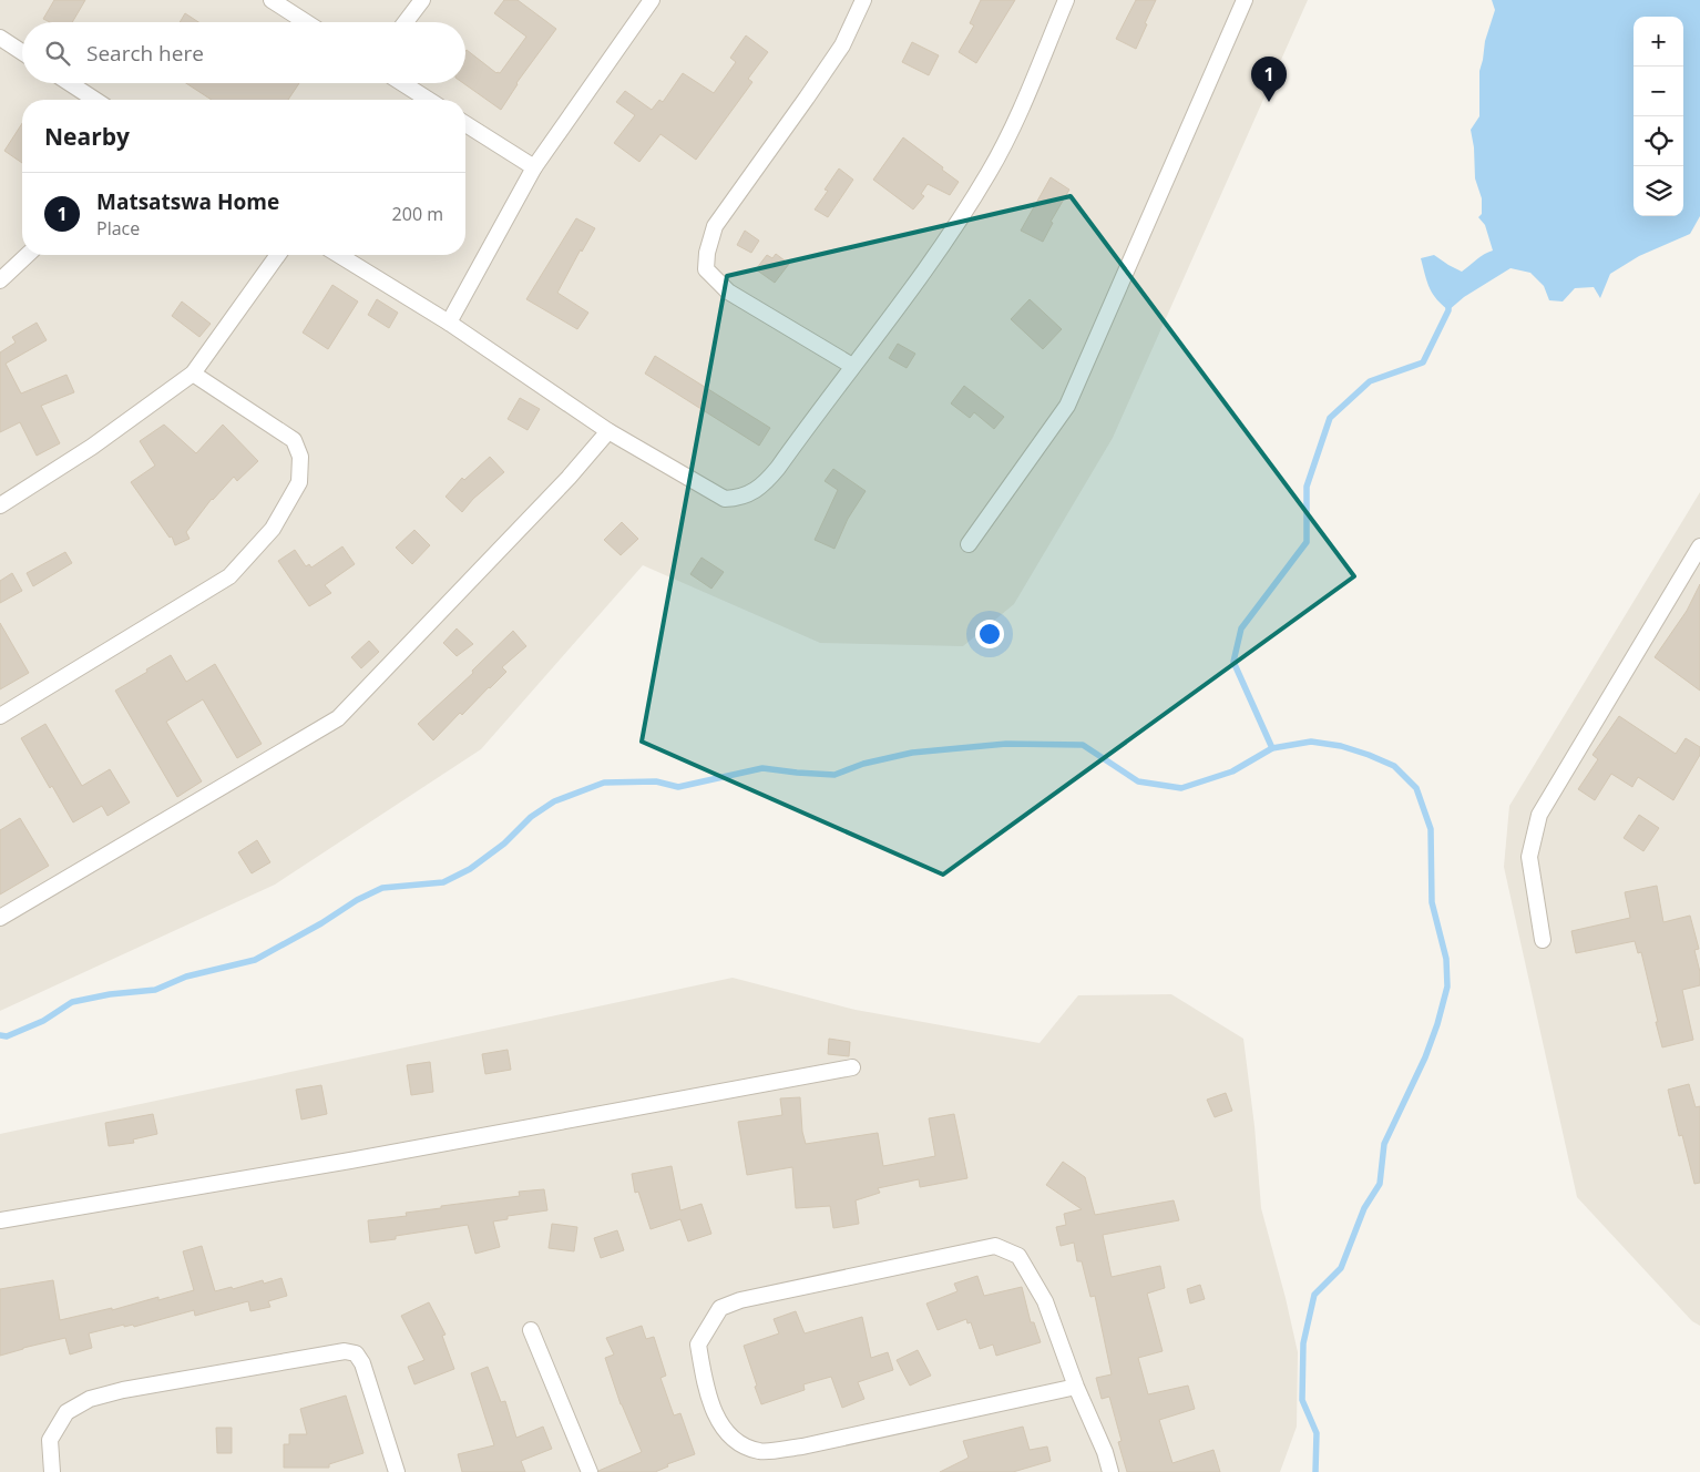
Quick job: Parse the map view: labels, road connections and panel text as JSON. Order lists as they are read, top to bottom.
{
  "page": {
    "map_buttons": ["+", "−"],
    "search": "Search here",
    "pins": "1",
    "heading": "Nearby",
    "list": [
      {
        "mark": "1",
        "name": "Matsatswa Home",
        "note": "Place",
        "value": "200 m"
      }
    ]
  }
}
